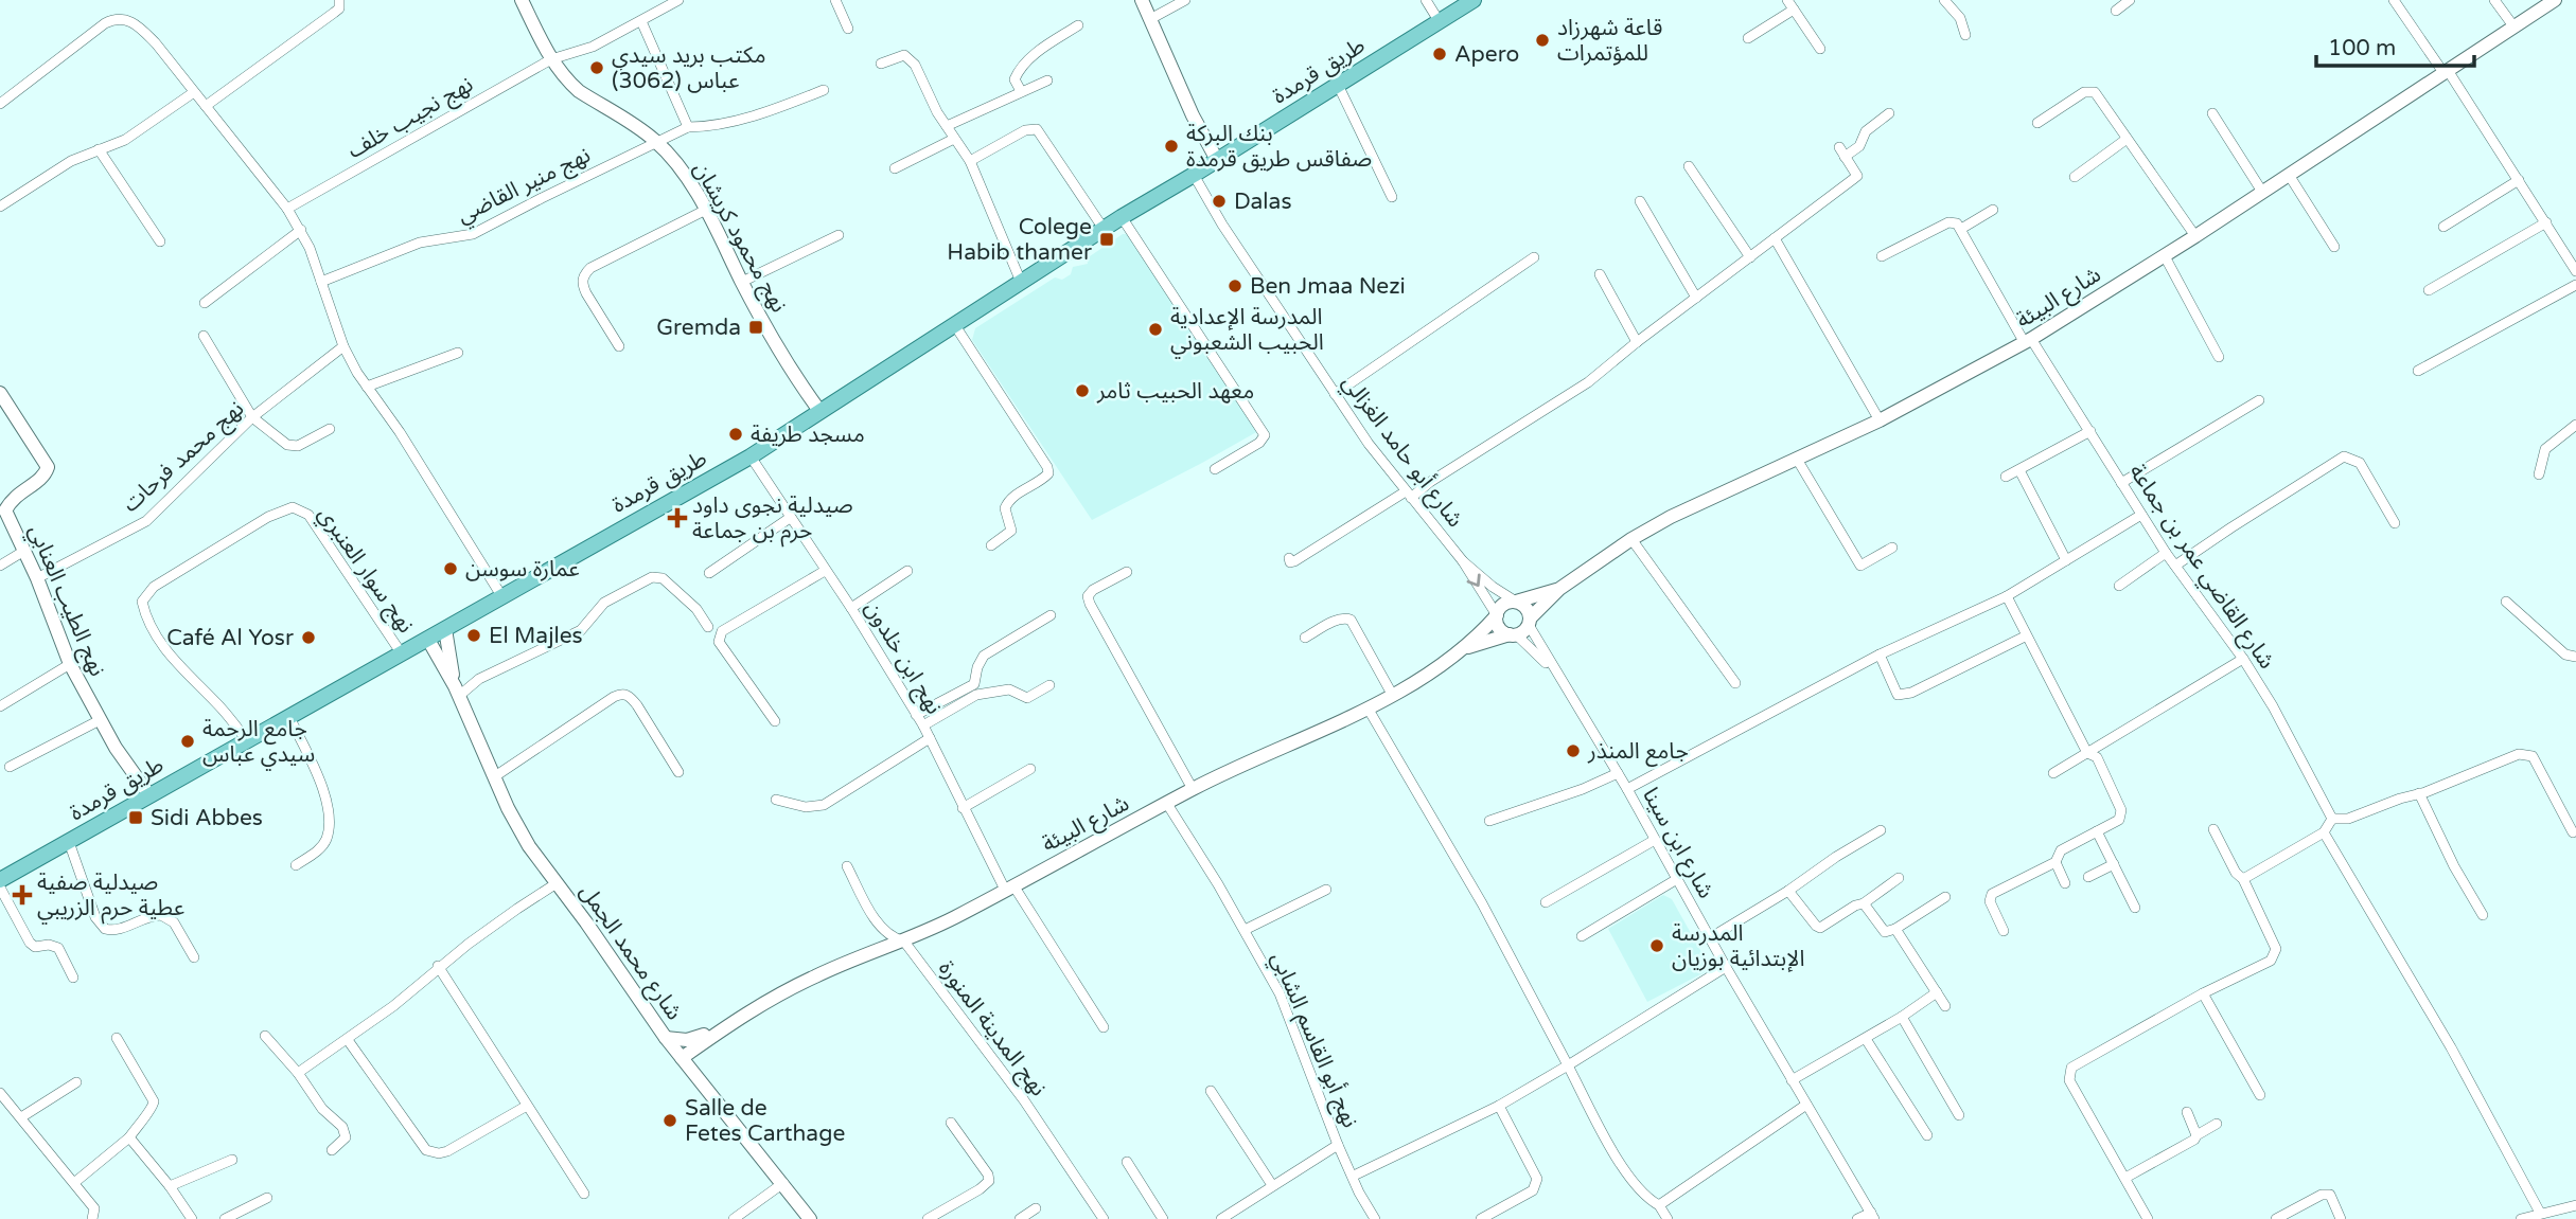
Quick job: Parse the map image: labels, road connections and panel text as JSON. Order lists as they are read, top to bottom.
{
  "streets": {
    "main road": ["طريق قرمدة"],
    "street": [
      "نهج نجيب خلف",
      "نهج منير القاضي",
      "نهج محمود كريشان",
      "شارع البيئة",
      "شارع أبو حامد الغزالي",
      "نهج محمد فرحات",
      "شارع القاضي عمر بن جماعة",
      "نهج سوار العنبري",
      "نهج الطيب العنابي",
      "نهج ابن خلدون",
      "شارع ابن سينا",
      "شارع محمد الجمل",
      "نهج المدينة المنورة",
      "نهج أبو القاسم الشابي"
    ]
  },
  "crossings": [
    ["طريق قرمدة", "نهج محمود كريشان"],
    ["طريق قرمدة", "شارع أبو حامد الغزالي"],
    ["طريق قرمدة", "نهج سوار العنبري"],
    ["طريق قرمدة", "نهج الطيب العنابي"],
    ["طريق قرمدة", "نهج ابن خلدون"],
    ["طريق قرمدة", "شارع محمد الجمل"],
    ["نهج نجيب خلف", "نهج محمود كريشان"],
    ["نهج منير القاضي", "نهج محمود كريشان"],
    ["شارع البيئة", "شارع أبو حامد الغزالي"],
    ["شارع البيئة", "شارع القاضي عمر بن جماعة"],
    ["شارع البيئة", "نهج ابن خلدون"],
    ["شارع البيئة", "شارع ابن سينا"],
    ["شارع البيئة", "شارع محمد الجمل"],
    ["شارع البيئة", "نهج المدينة المنورة"],
    ["شارع البيئة", "نهج أبو القاسم الشابي"],
    ["شارع أبو حامد الغزالي", "شارع ابن سينا"],
    ["نهج محمد فرحات", "نهج الطيب العنابي"]
  ],
  "places": {
    "other": [
      "قاعة شهرزاد للمؤتمرات",
      "Apero",
      "مكتب بريد سيدي عباس (3062)",
      "بنك البركة صفاقس طريق قرمدة",
      "Dalas",
      "Ben Jmaa Nezi",
      "المدرسة الإعدادية الحبيب الشعبوني",
      "معهد الحبيب ثامر",
      "مسجد طريفة",
      "عمارة سوسن",
      "El Majles",
      "Café Al Yosr",
      "جامع الرحمة سيدي عباس",
      "جامع المنذر",
      "المدرسة الإبتدائية بوزيان",
      "Salle de Fetes Carthage"
    ],
    "transit": ["Colege Habib thamer", "Gremda", "Sidi Abbes"],
    "health": ["صيدلية نجوى داود حرم بن جماعة", "صيدلية صفية عطية حرم الزريبي"]
  },
  "scale_bar": "100 m"
}
